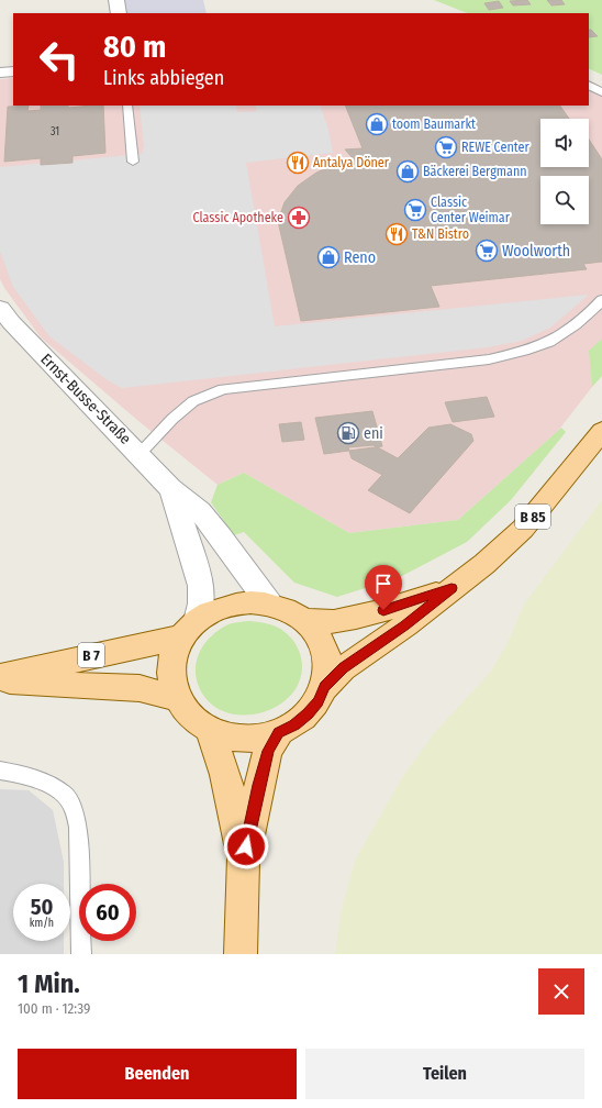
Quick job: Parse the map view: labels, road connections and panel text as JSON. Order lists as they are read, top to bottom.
{
  "streets": {
    "main road": ["B 85", "B 7"],
    "street": ["Ernst-Busse-Straße"]
  },
  "crossings": [
    ["Ernst-Busse-Straße", "B 85"],
    ["Ernst-Busse-Straße", "B 7"],
    ["B 85", "B 7"]
  ],
  "places": {
    "shop": ["toom Baumarkt", "Bäckerei Bergmann", "Reno"],
    "supermarket": ["REWE Center", "Classic Center Weimar", "Woolworth"],
    "restaurant": ["Antalya Döner", "T&N Bistro"],
    "pharmacy": ["Classic Apotheke"],
    "fuel station": ["eni"]
  },
  "house_numbers": ["31"],
  "page": {
    "turn": ["80 m", "Links abbiegen"],
    "speed": "50 km/h",
    "limit": "60",
    "heading": ["1 Min.", "100 m · 12:39"],
    "buttons": ["Beenden", "Teilen"]
  }
}
